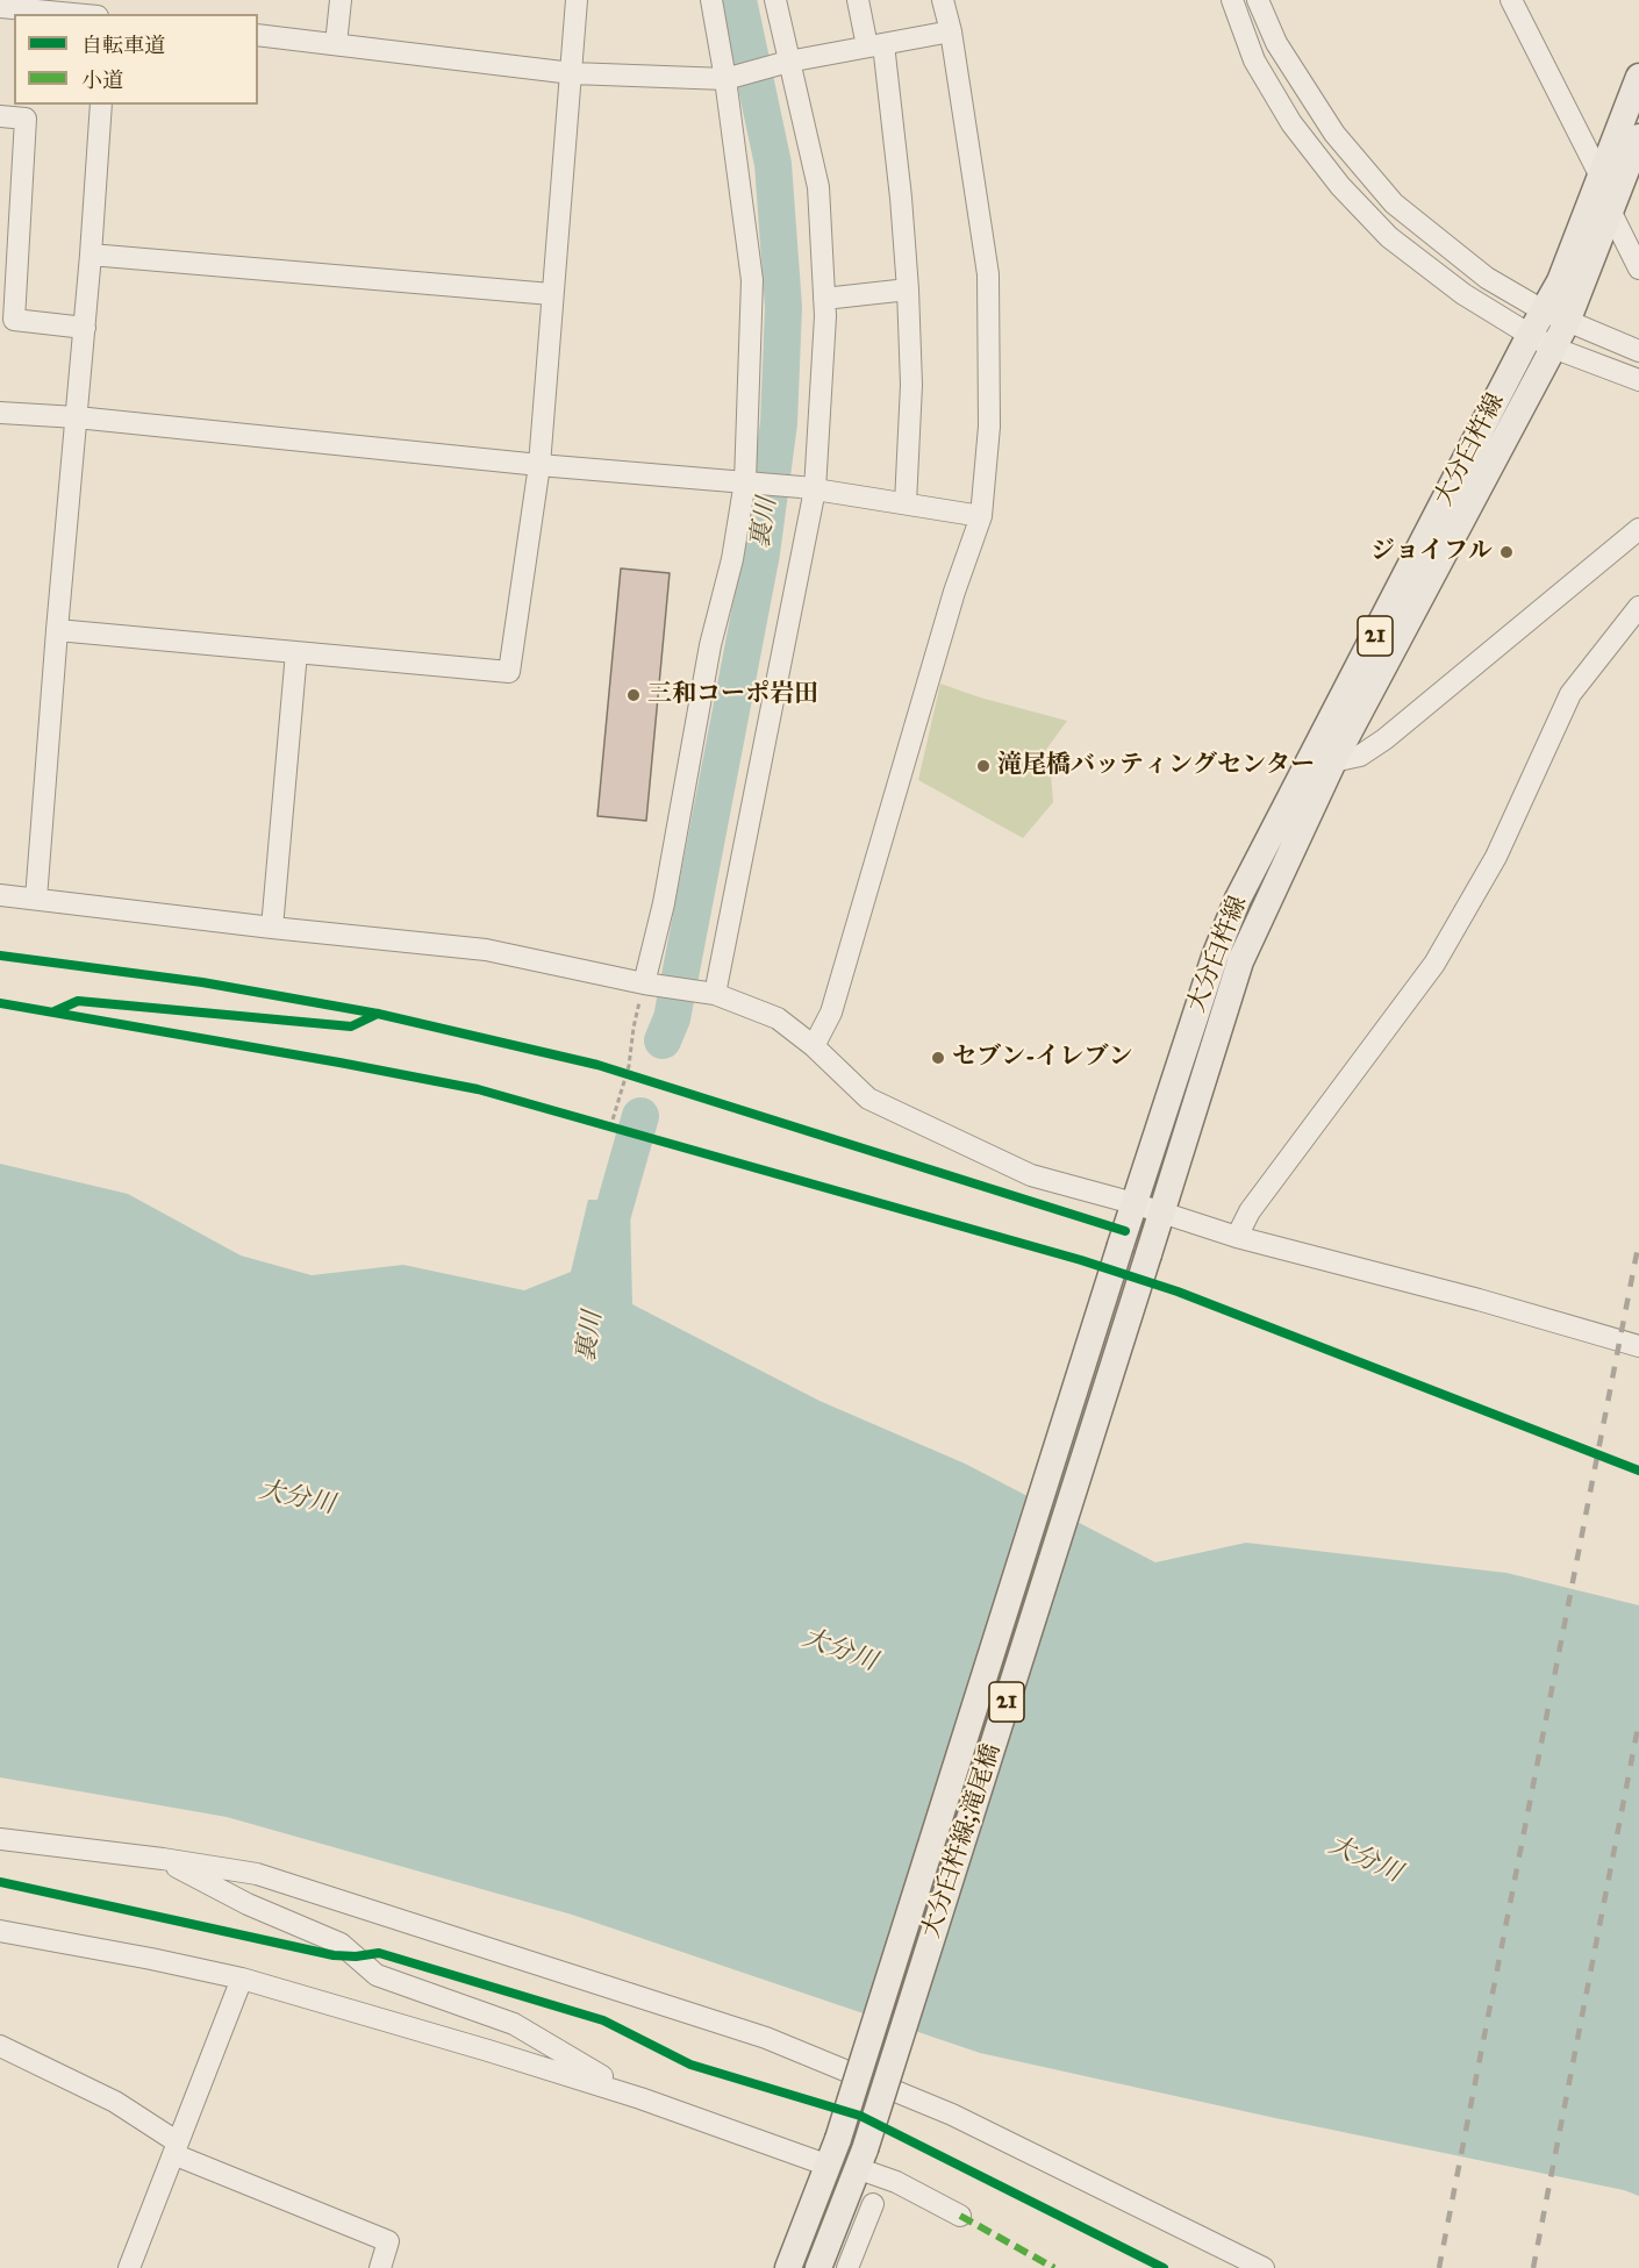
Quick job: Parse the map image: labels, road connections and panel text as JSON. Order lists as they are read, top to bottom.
{
  "streets": {
    "main road": ["大分臼杵線", "21", "大分臼杵線;滝尾橋"]
  },
  "crossings": [
    ["大分臼杵線", "大分臼杵線;滝尾橋"],
    ["21", "大分臼杵線;滝尾橋"]
  ],
  "water": ["裏川", "大分川"],
  "places": [
    "ジョイフル",
    "三和コーポ岩田",
    "滝尾橋バッティングセンター",
    "セブン-イレブン"
  ],
  "legend": ["自転車道", "小道"]
}
